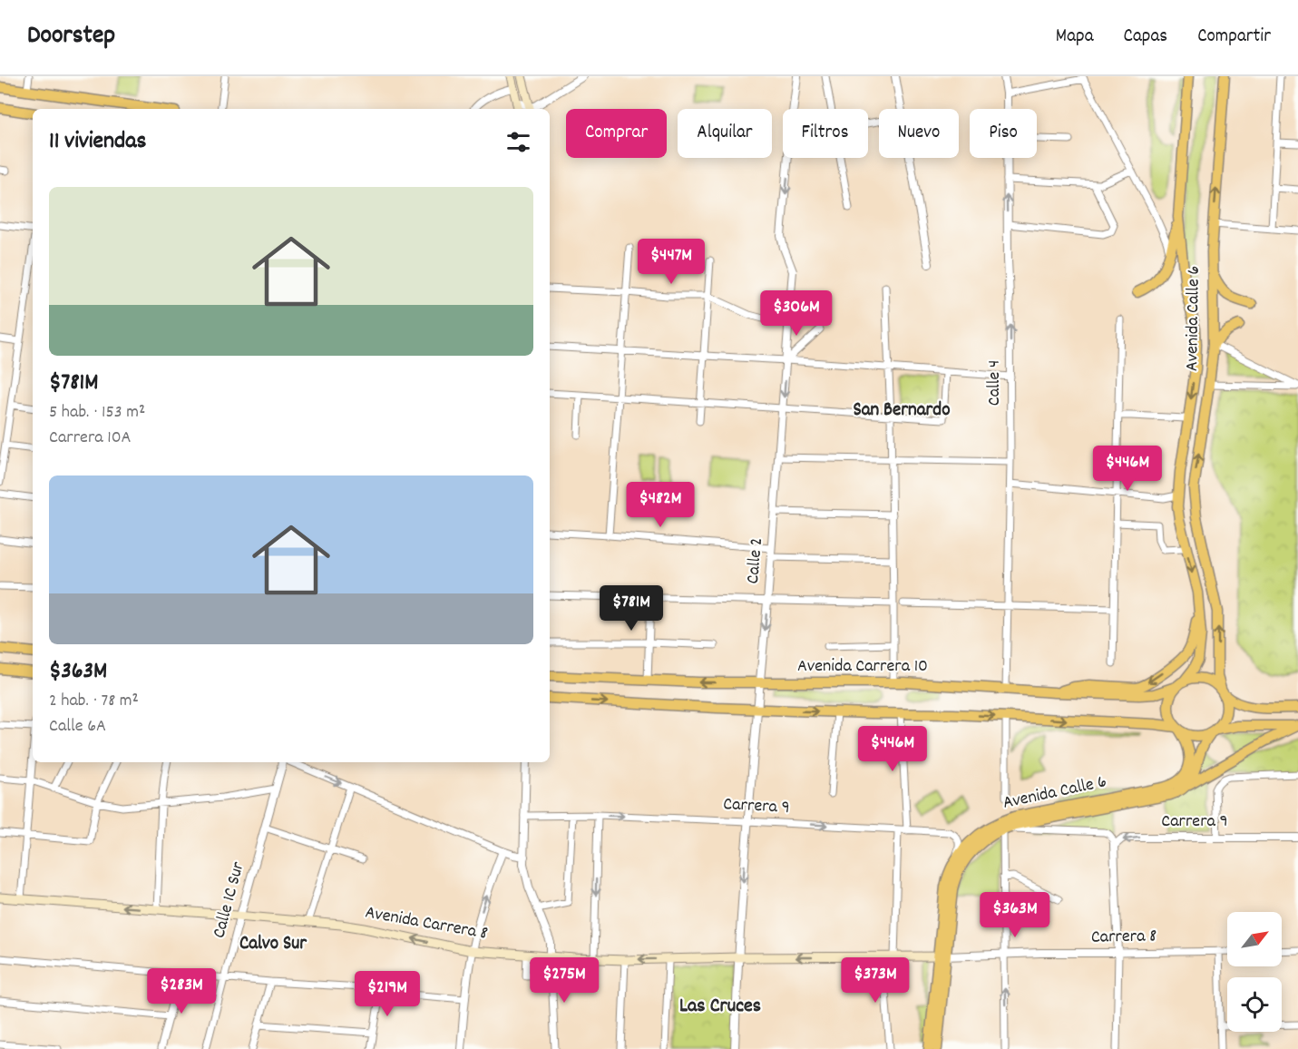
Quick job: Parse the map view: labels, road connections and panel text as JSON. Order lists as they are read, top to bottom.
{
  "streets": {
    "main road": ["Avenida Calle 6", "Avenida Carrera 10", "Avenida Carrera 8"],
    "street": [
      "Calle 4",
      "Calle 2",
      "Carrera 9",
      "Calle 1C Sur",
      "Carrera 8"
    ]
  },
  "crossings": [
    ["Avenida Calle 6", "Avenida Carrera 10"],
    ["Avenida Calle 6", "Carrera 9"],
    ["Avenida Calle 6", "Avenida Carrera 8"],
    ["Avenida Calle 6", "Carrera 8"],
    ["Calle 4", "Avenida Carrera 10"],
    ["Calle 2", "Avenida Carrera 10"],
    ["Calle 2", "Carrera 9"],
    ["Calle 2", "Avenida Carrera 8"],
    ["Calle 1C Sur", "Avenida Carrera 8"],
    ["Avenida Carrera 8", "Carrera 8"]
  ],
  "one_way": ["Calle 2", "Avenida Carrera 8"],
  "districts": ["San Bernardo", "Calvo Sur", "Las Cruces"],
  "north": "top right",
  "page": {
    "header": "Doorstep",
    "nav": ["Mapa", "Capas", "Compartir"],
    "chip": [
      "Comprar",
      "Alquilar",
      "Filtros",
      "Nuevo",
      "Piso"
    ],
    "heading": "11 viviendas",
    "list": [
      {
        "name": "$781M",
        "note": "5 hab. · 153 m² · Carrera 10A"
      },
      {
        "name": "$363M",
        "note": "2 hab. · 78 m² · Calle 6A"
      }
    ],
    "price": [
      "$447M",
      "$306M",
      "$446M",
      "$482M",
      "$781M",
      "$446M",
      "$363M",
      "$275M",
      "$373M",
      "$283M",
      "$219M"
    ]
  }
}
